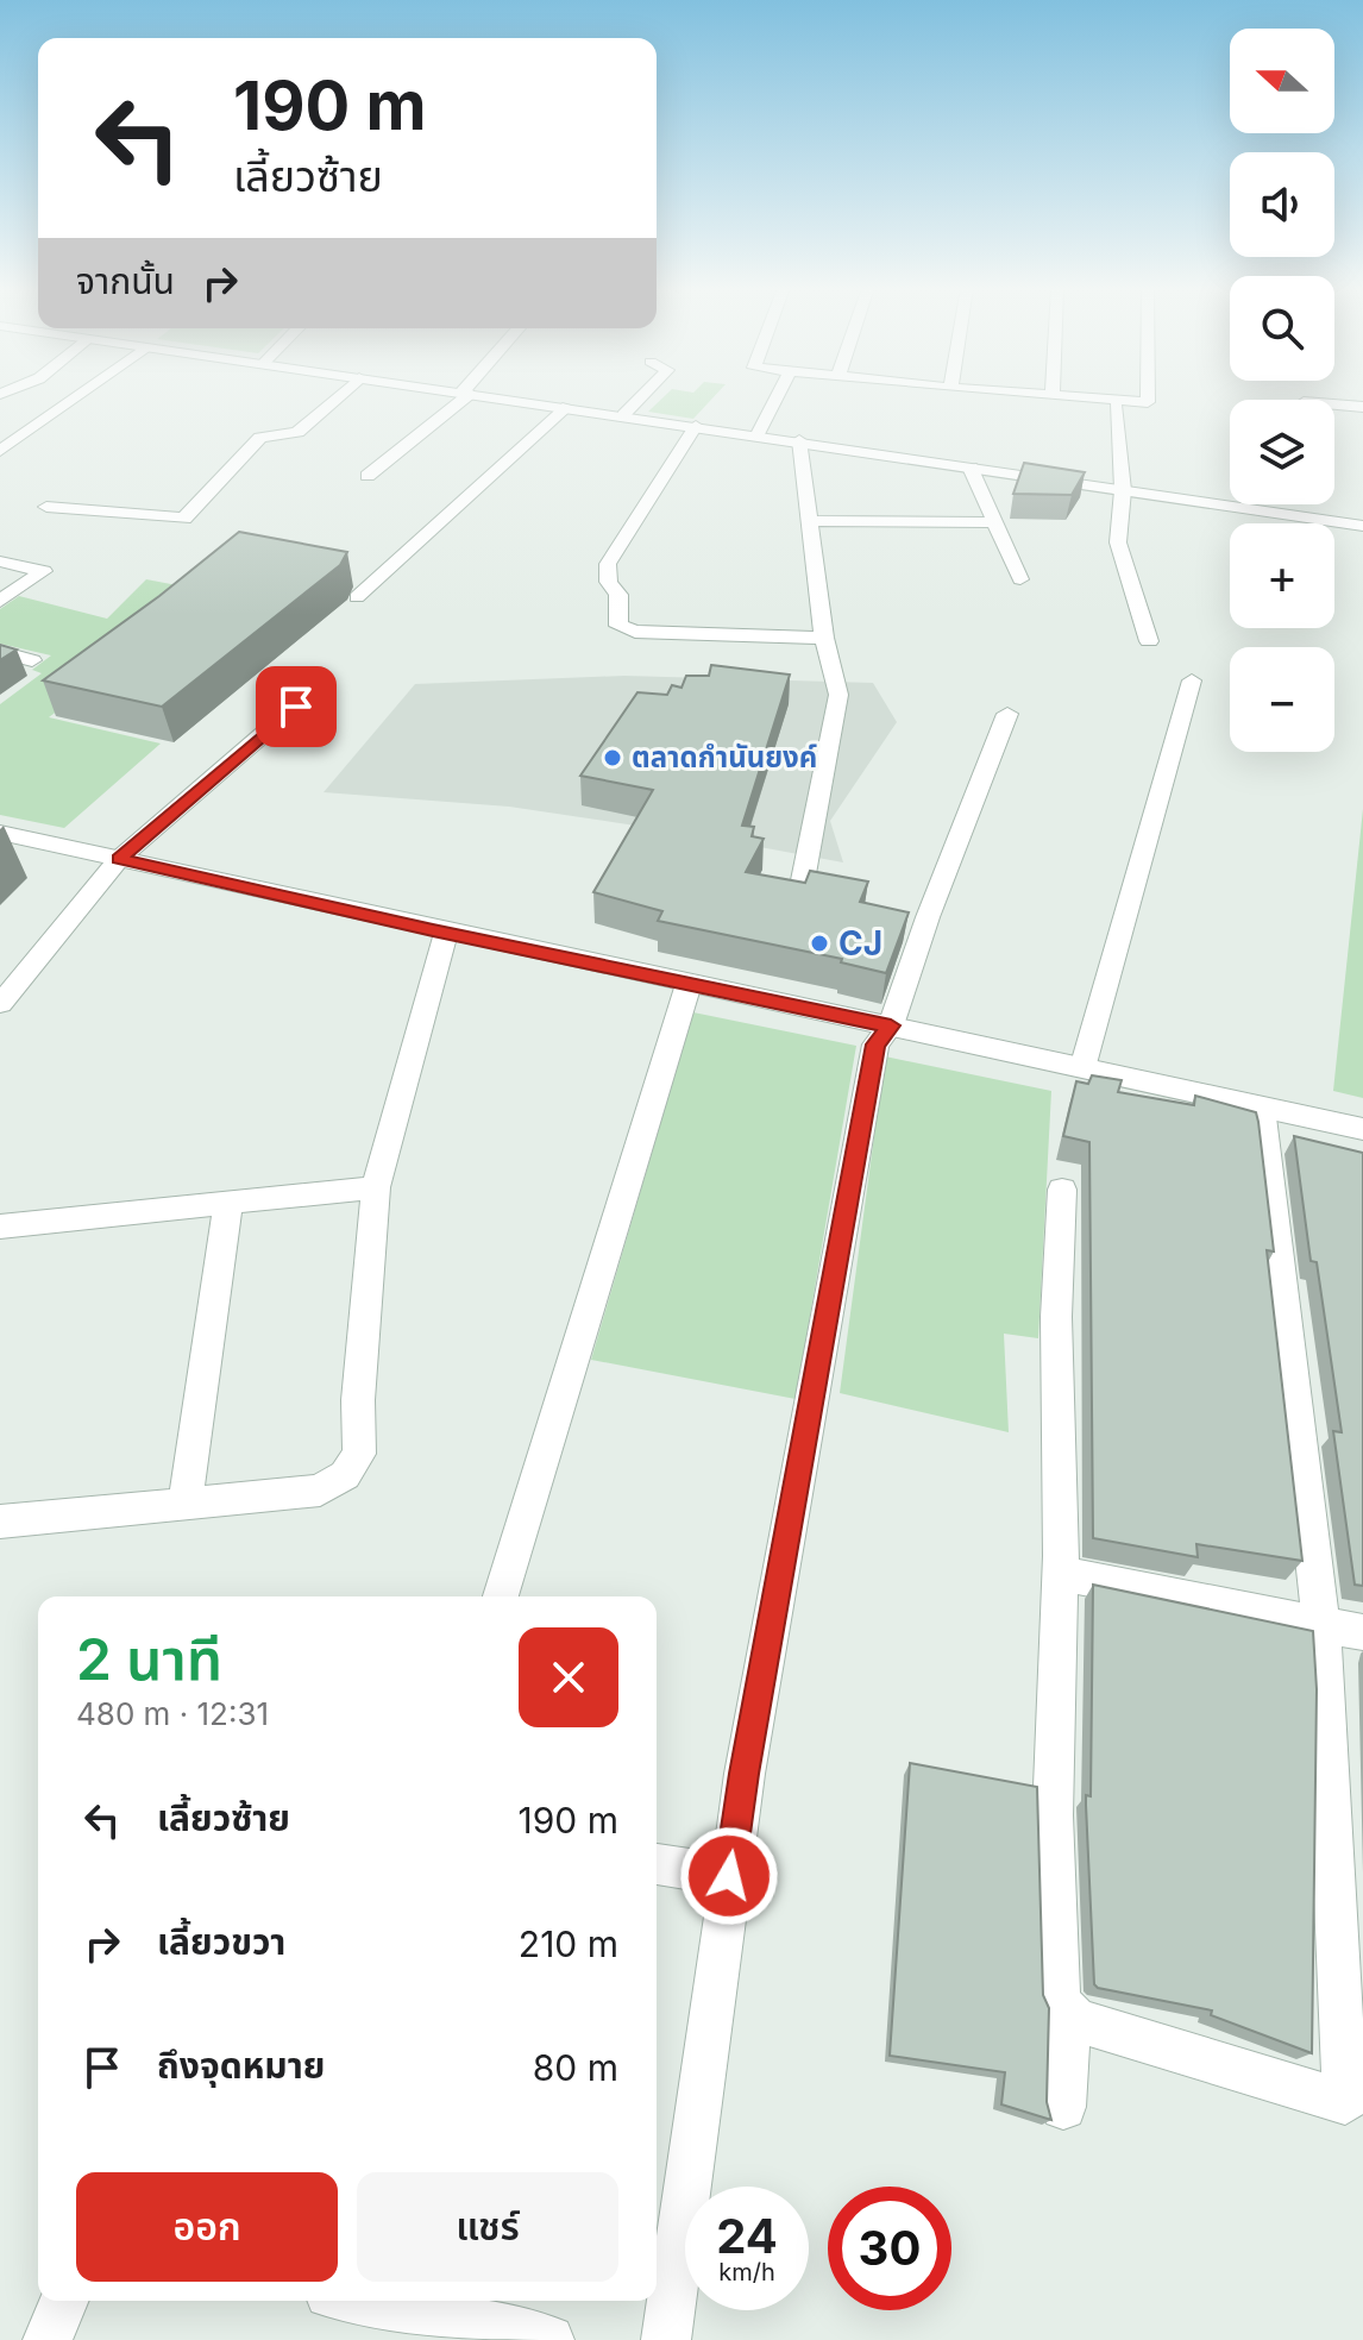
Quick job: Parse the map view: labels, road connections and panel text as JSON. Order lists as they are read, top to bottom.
{
  "places": ["ตลาดกำนันยงค์", "CJ"],
  "north": "left",
  "page": {
    "map_buttons": ["+", "−"],
    "turn": ["190 m", "เลี้ยวซ้าย"],
    "then": "จากนั้น",
    "heading": ["2 นาที", "480 m · 12:31"],
    "list": [
      {
        "name": "เลี้ยวซ้าย",
        "value": "190 m"
      },
      {
        "name": "เลี้ยวขวา",
        "value": "210 m"
      },
      {
        "name": "ถึงจุดหมาย",
        "value": "80 m"
      }
    ],
    "buttons": ["ออก", "แชร์"],
    "speed": "24 km/h",
    "limit": "30"
  }
}
